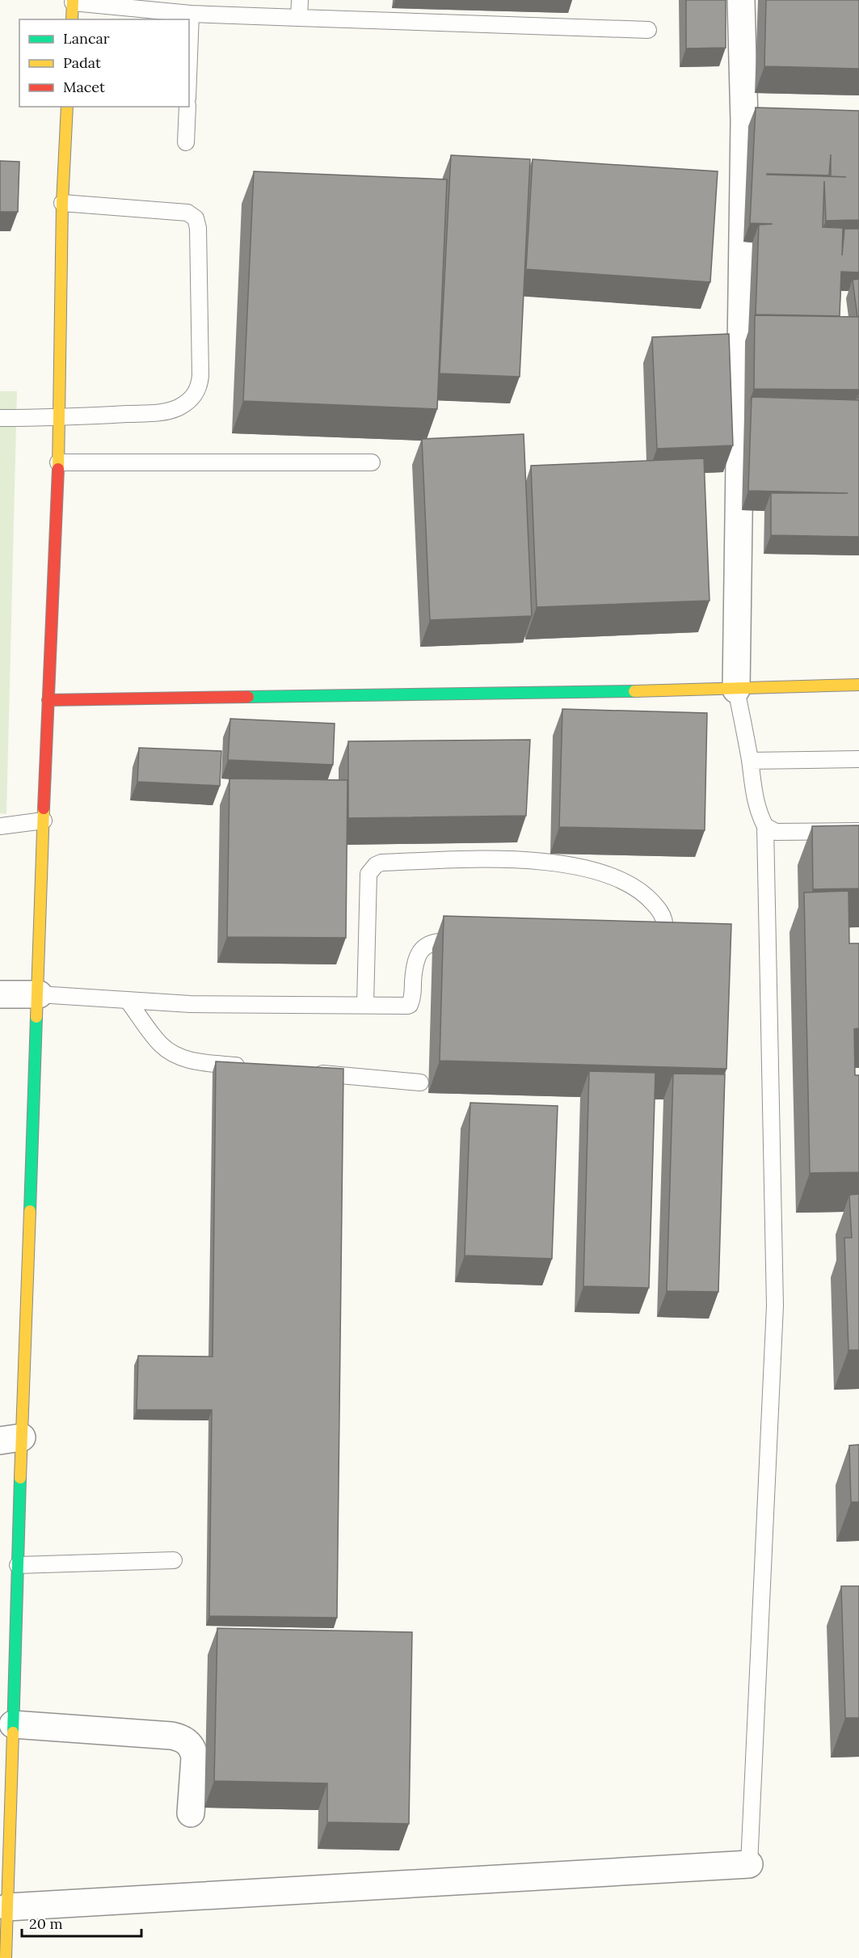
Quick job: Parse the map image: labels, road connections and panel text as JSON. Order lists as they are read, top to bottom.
{
  "legend": ["Lancar", "Padat", "Macet"],
  "scale_bar": "20 m"
}
